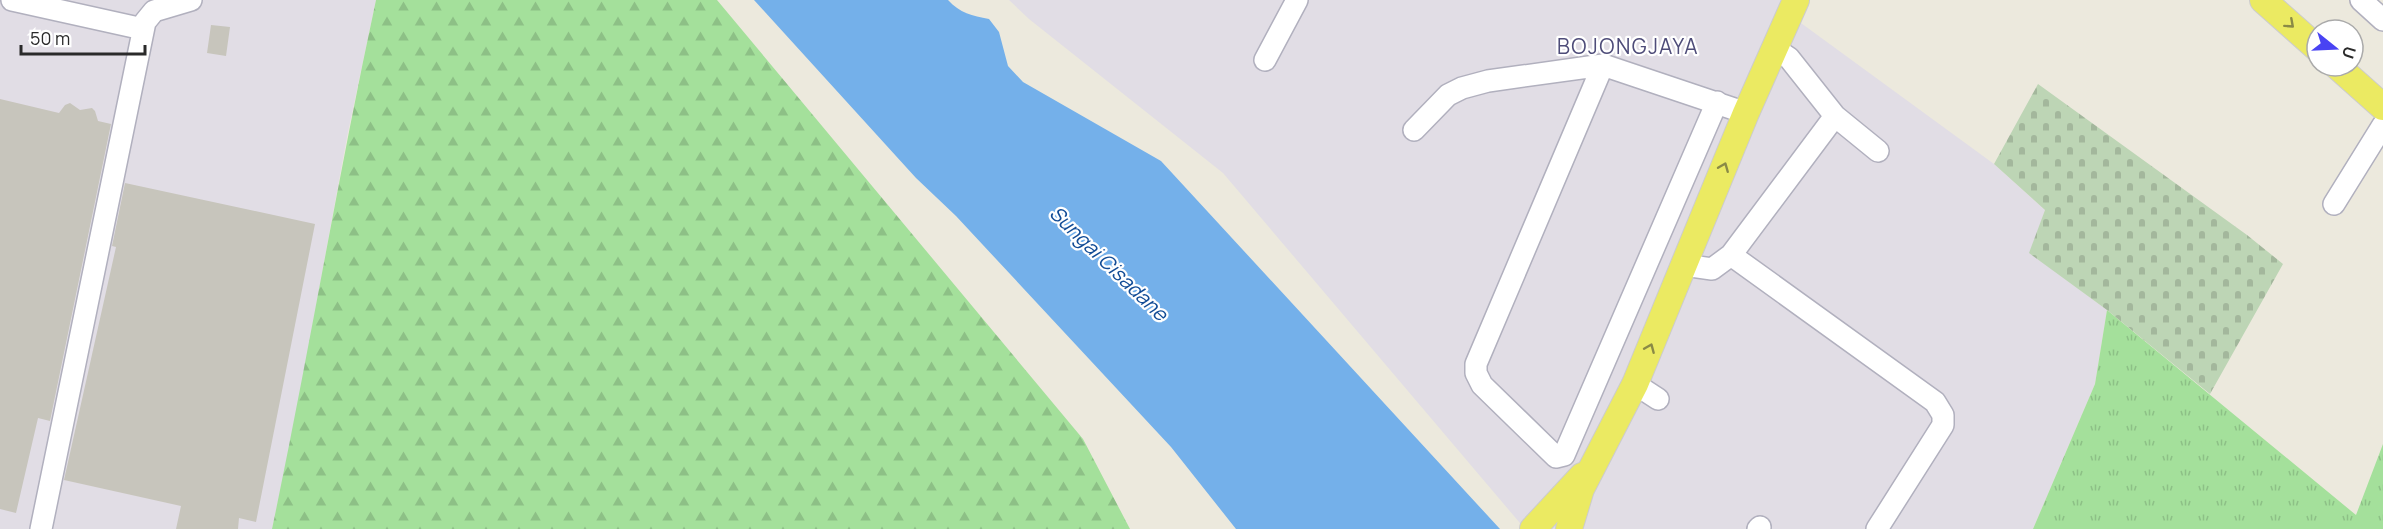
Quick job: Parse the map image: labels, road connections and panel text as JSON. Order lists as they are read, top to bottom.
{
  "districts": ["BOJONGJAYA"],
  "water": ["Sungai Cisadane"],
  "scale_bar": "50 m",
  "north": "right"
}
